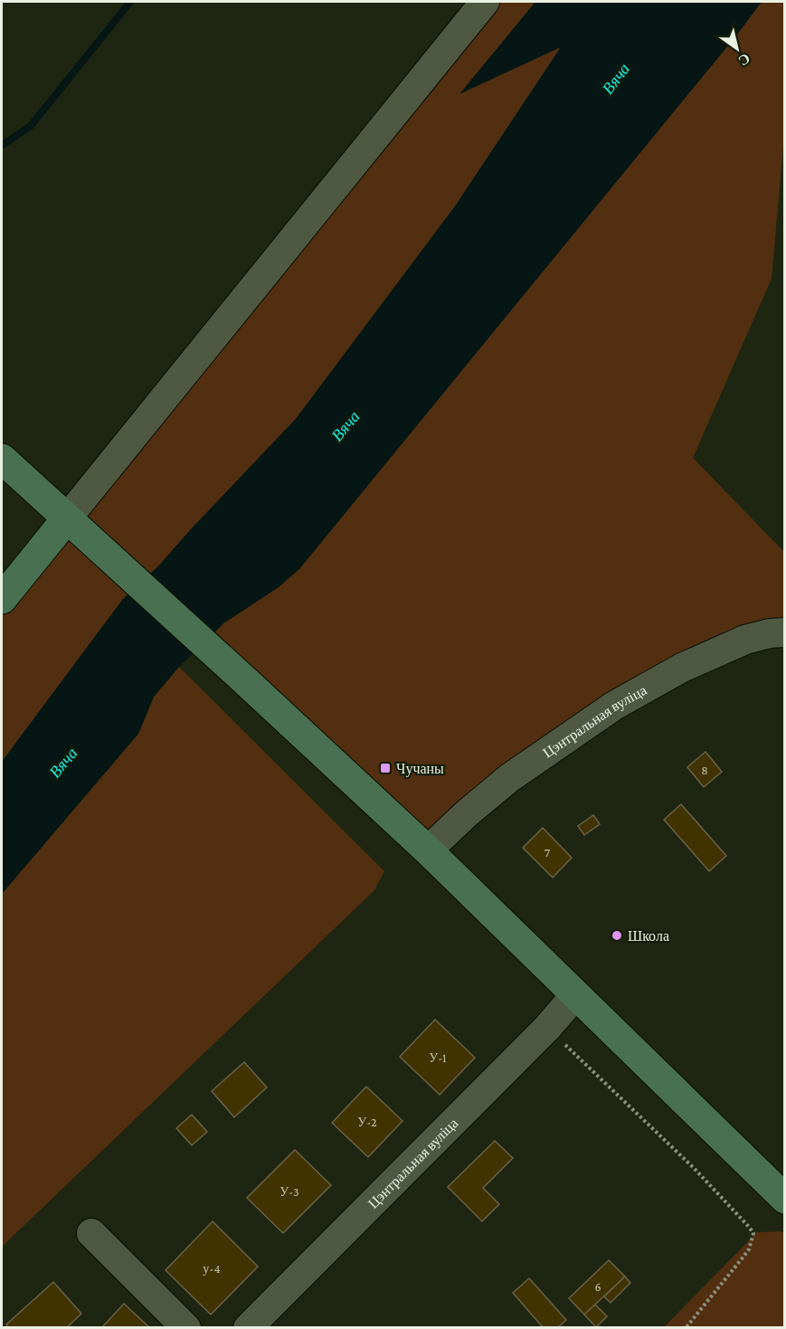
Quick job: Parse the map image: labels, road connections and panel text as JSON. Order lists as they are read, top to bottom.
{
  "streets": {
    "street": ["Цэнтральная вуліца"]
  },
  "water": ["Вяча"],
  "places": {
    "transit": ["Чучаны"],
    "other": ["Школа"]
  },
  "house_numbers": [
    "8",
    "7",
    "У-1",
    "У-2",
    "У-3",
    "у-4",
    "6"
  ],
  "north": "bottom right"
}
